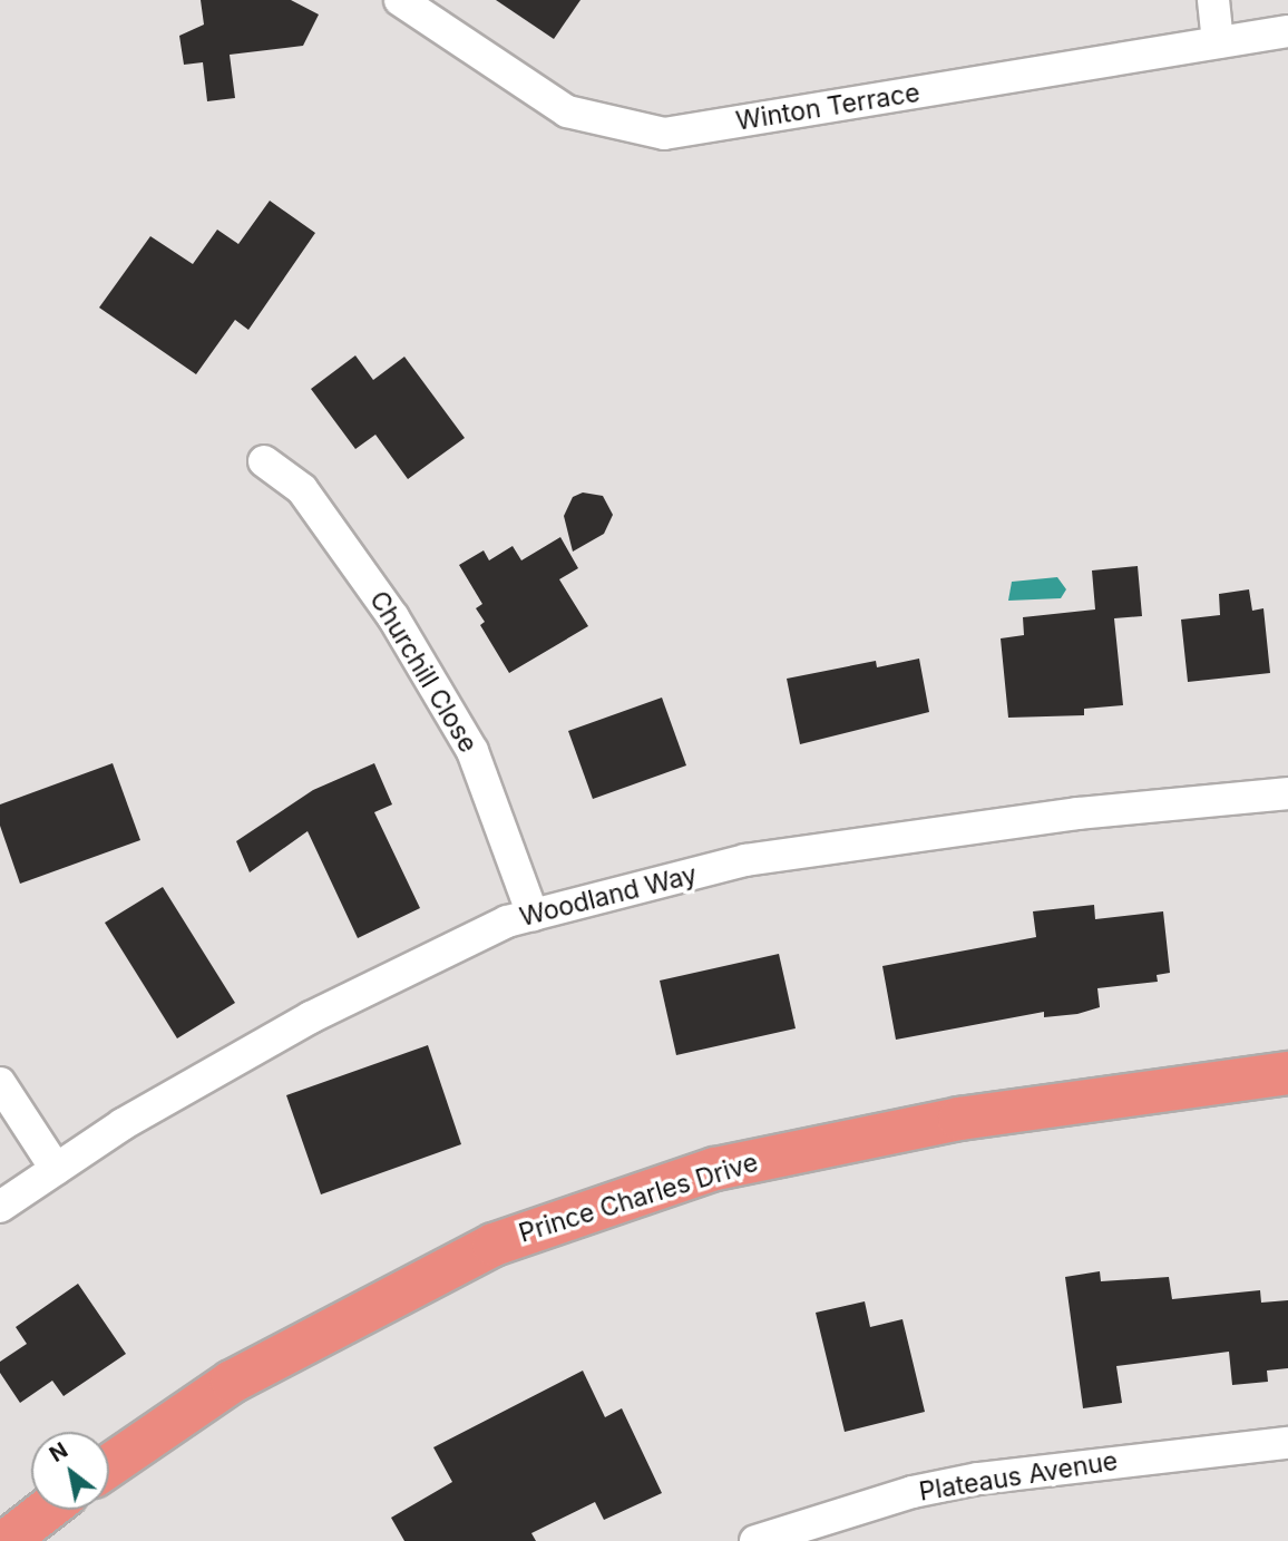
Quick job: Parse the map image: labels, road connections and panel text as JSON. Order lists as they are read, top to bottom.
{
  "streets": {
    "highway": ["Prince Charles Drive"],
    "street": [
      "Winton Terrace",
      "Churchill Close",
      "Woodland Way",
      "Plateaus Avenue"
    ]
  },
  "crossings": [
    ["Churchill Close", "Woodland Way"]
  ],
  "north": "top left"
}
